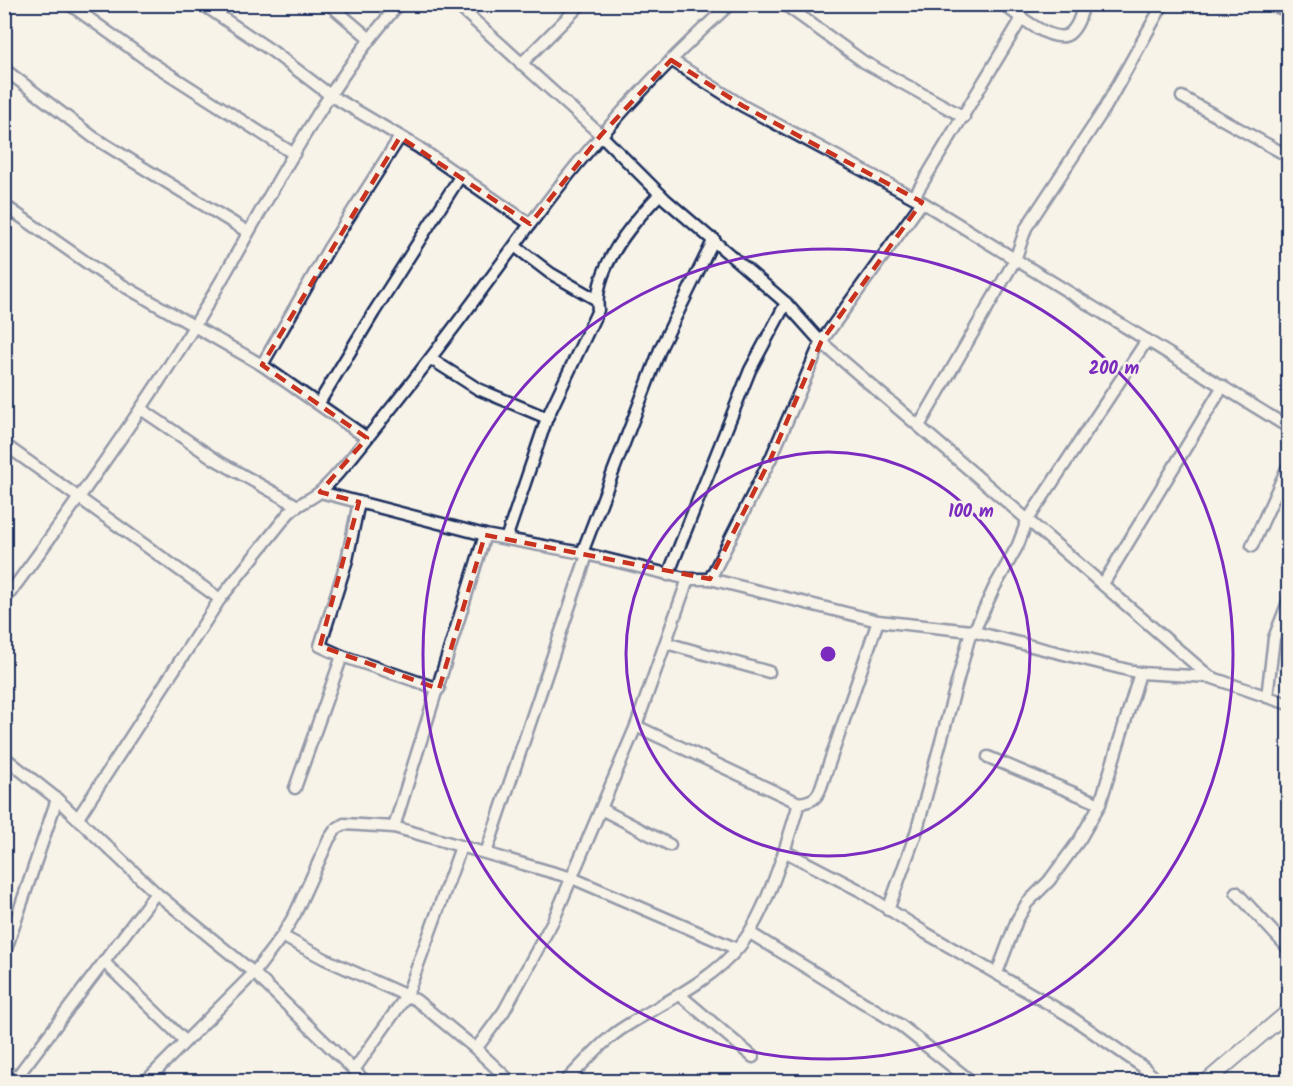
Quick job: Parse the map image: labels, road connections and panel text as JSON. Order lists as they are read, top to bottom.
{
  "rings": ["200 m", "100 m"]
}
